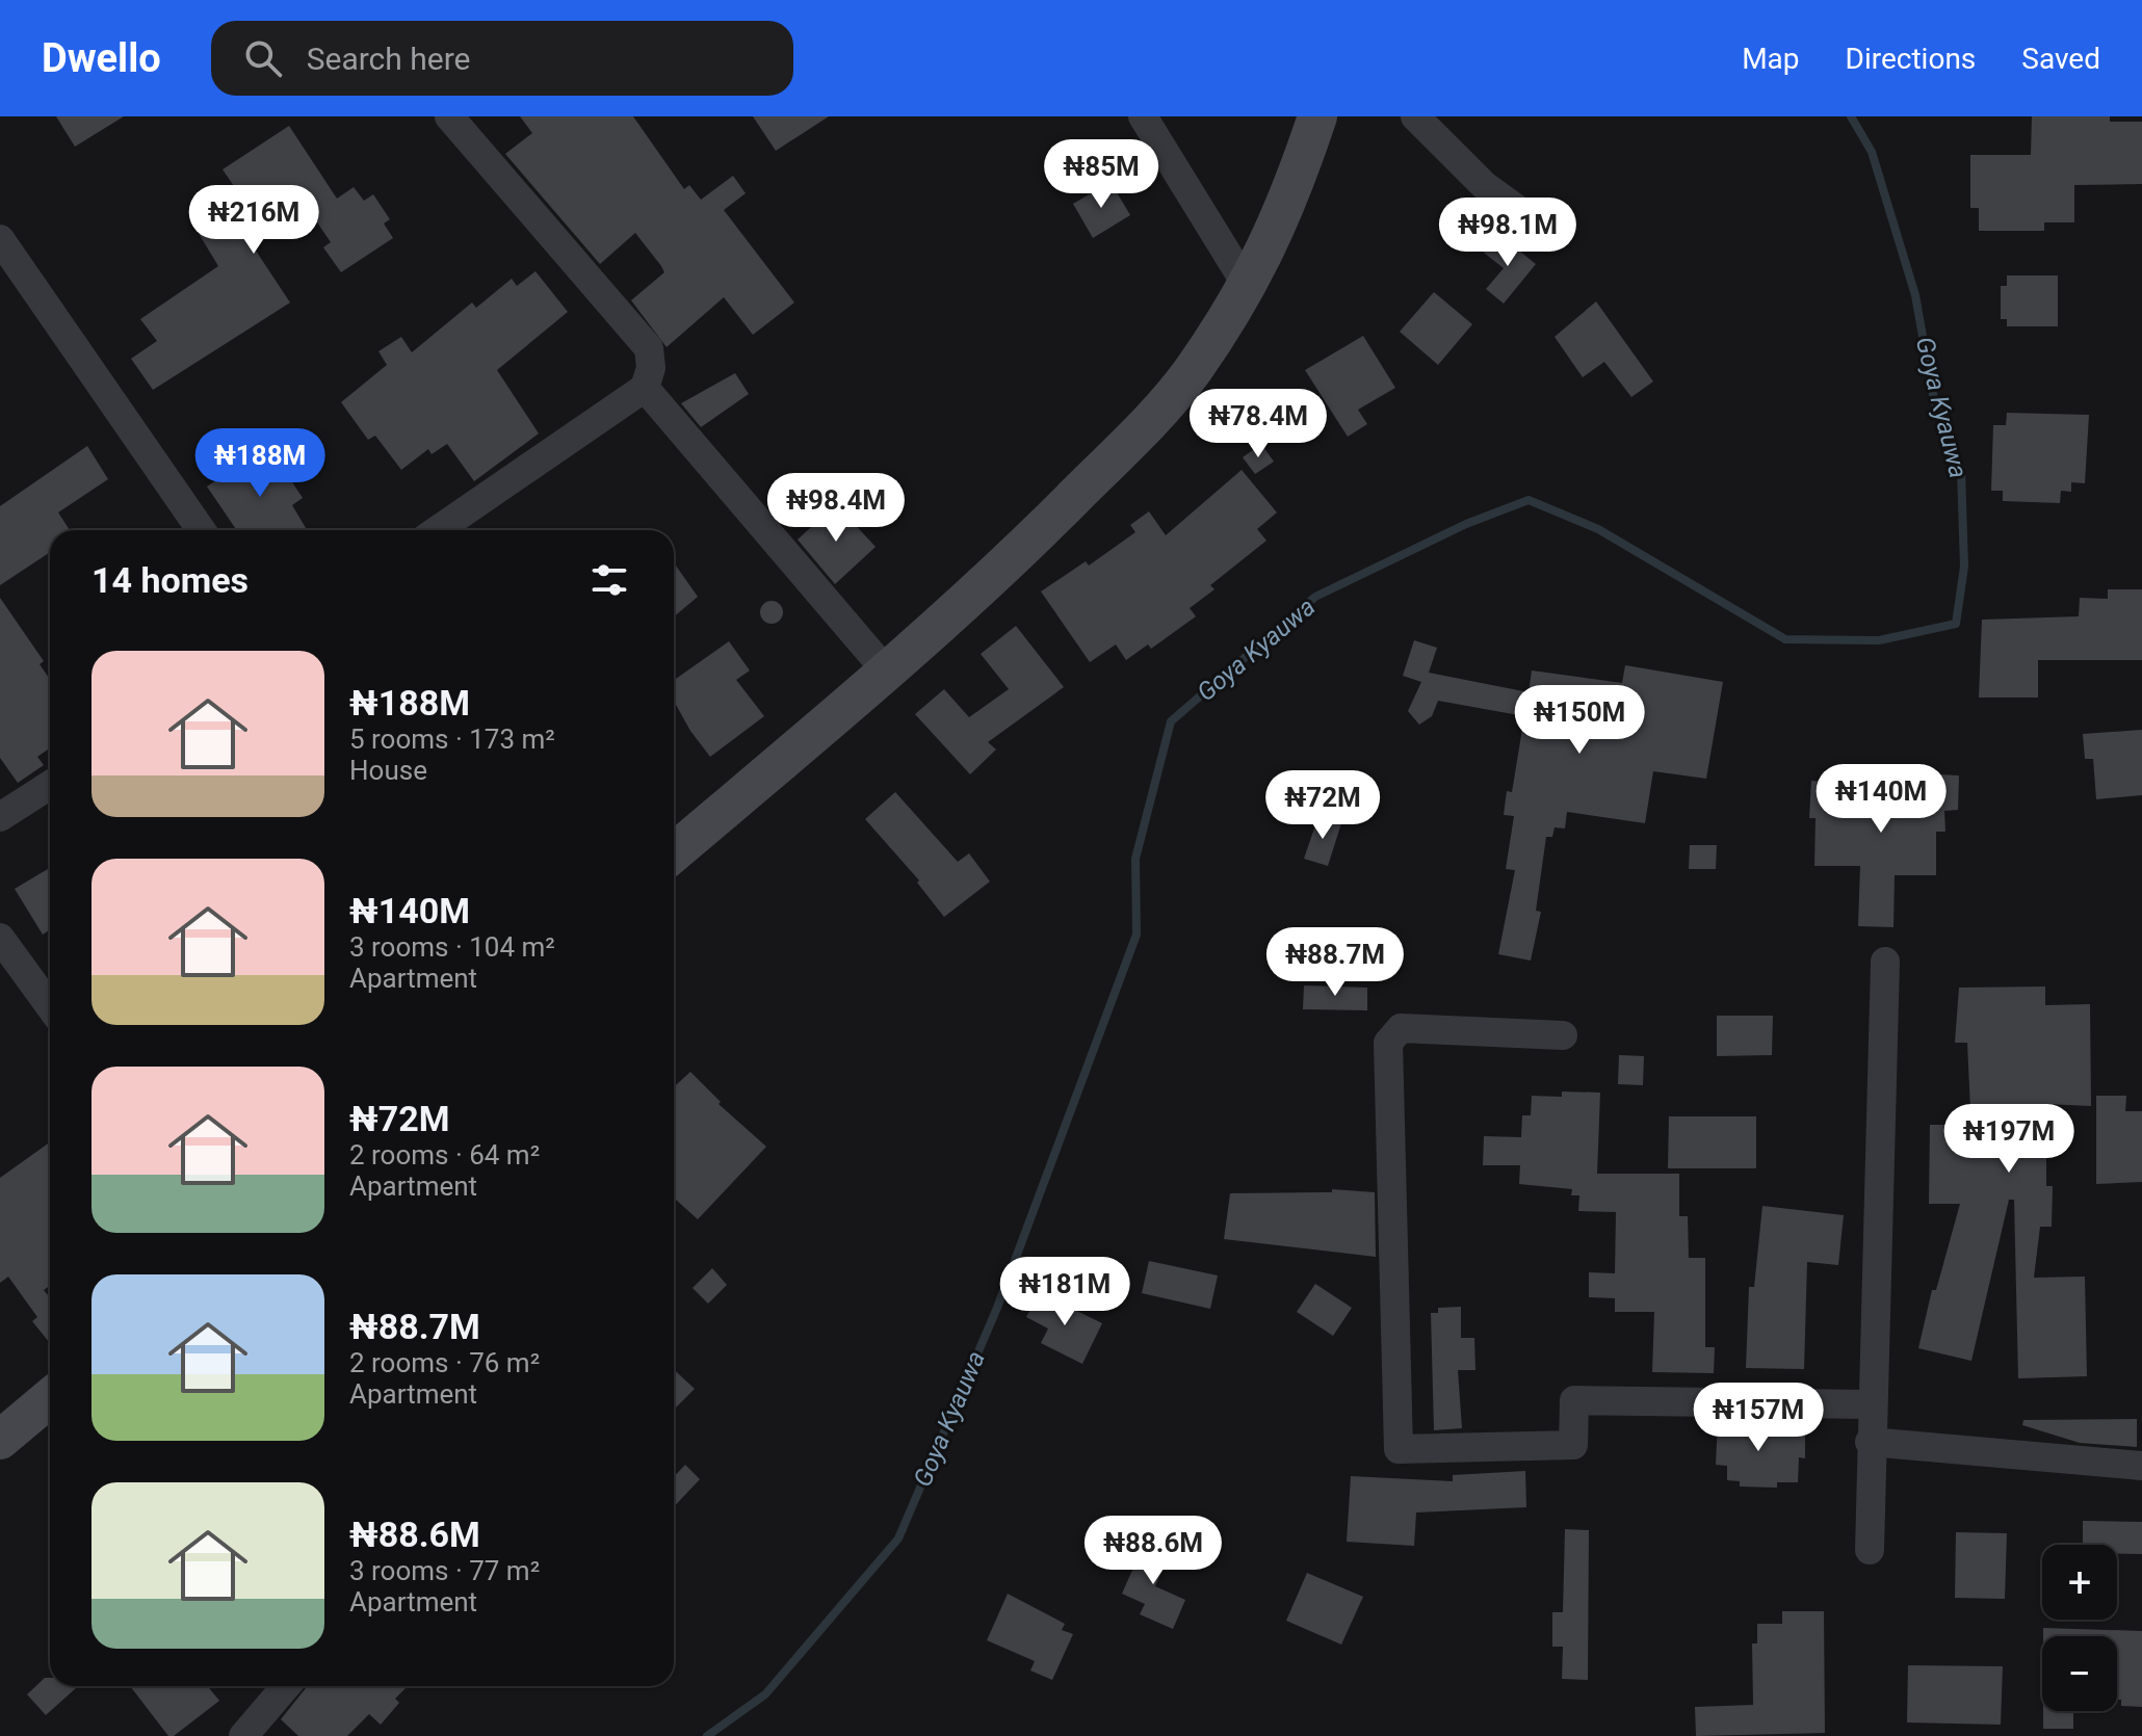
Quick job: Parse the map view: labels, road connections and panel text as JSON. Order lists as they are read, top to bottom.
{
  "water": ["Goya Kyauwa"],
  "page": {
    "header": "Dwello",
    "search": "Search here",
    "nav": ["Map", "Directions", "Saved"],
    "price": [
      "₦85M",
      "₦216M",
      "₦98.1M",
      "₦78.4M",
      "₦188M",
      "₦98.4M",
      "₦150M",
      "₦140M",
      "₦72M",
      "₦88.7M",
      "₦197M",
      "₦181M",
      "₦157M",
      "₦88.6M"
    ],
    "heading": "14 homes",
    "list": [
      {
        "name": "₦188M",
        "note": "5 rooms · 173 m² · House"
      },
      {
        "name": "₦140M",
        "note": "3 rooms · 104 m² · Apartment"
      },
      {
        "name": "₦72M",
        "note": "2 rooms · 64 m² · Apartment"
      },
      {
        "name": "₦88.7M",
        "note": "2 rooms · 76 m² · Apartment"
      },
      {
        "name": "₦88.6M",
        "note": "3 rooms · 77 m² · Apartment"
      }
    ],
    "map_buttons": ["+", "−"]
  }
}
